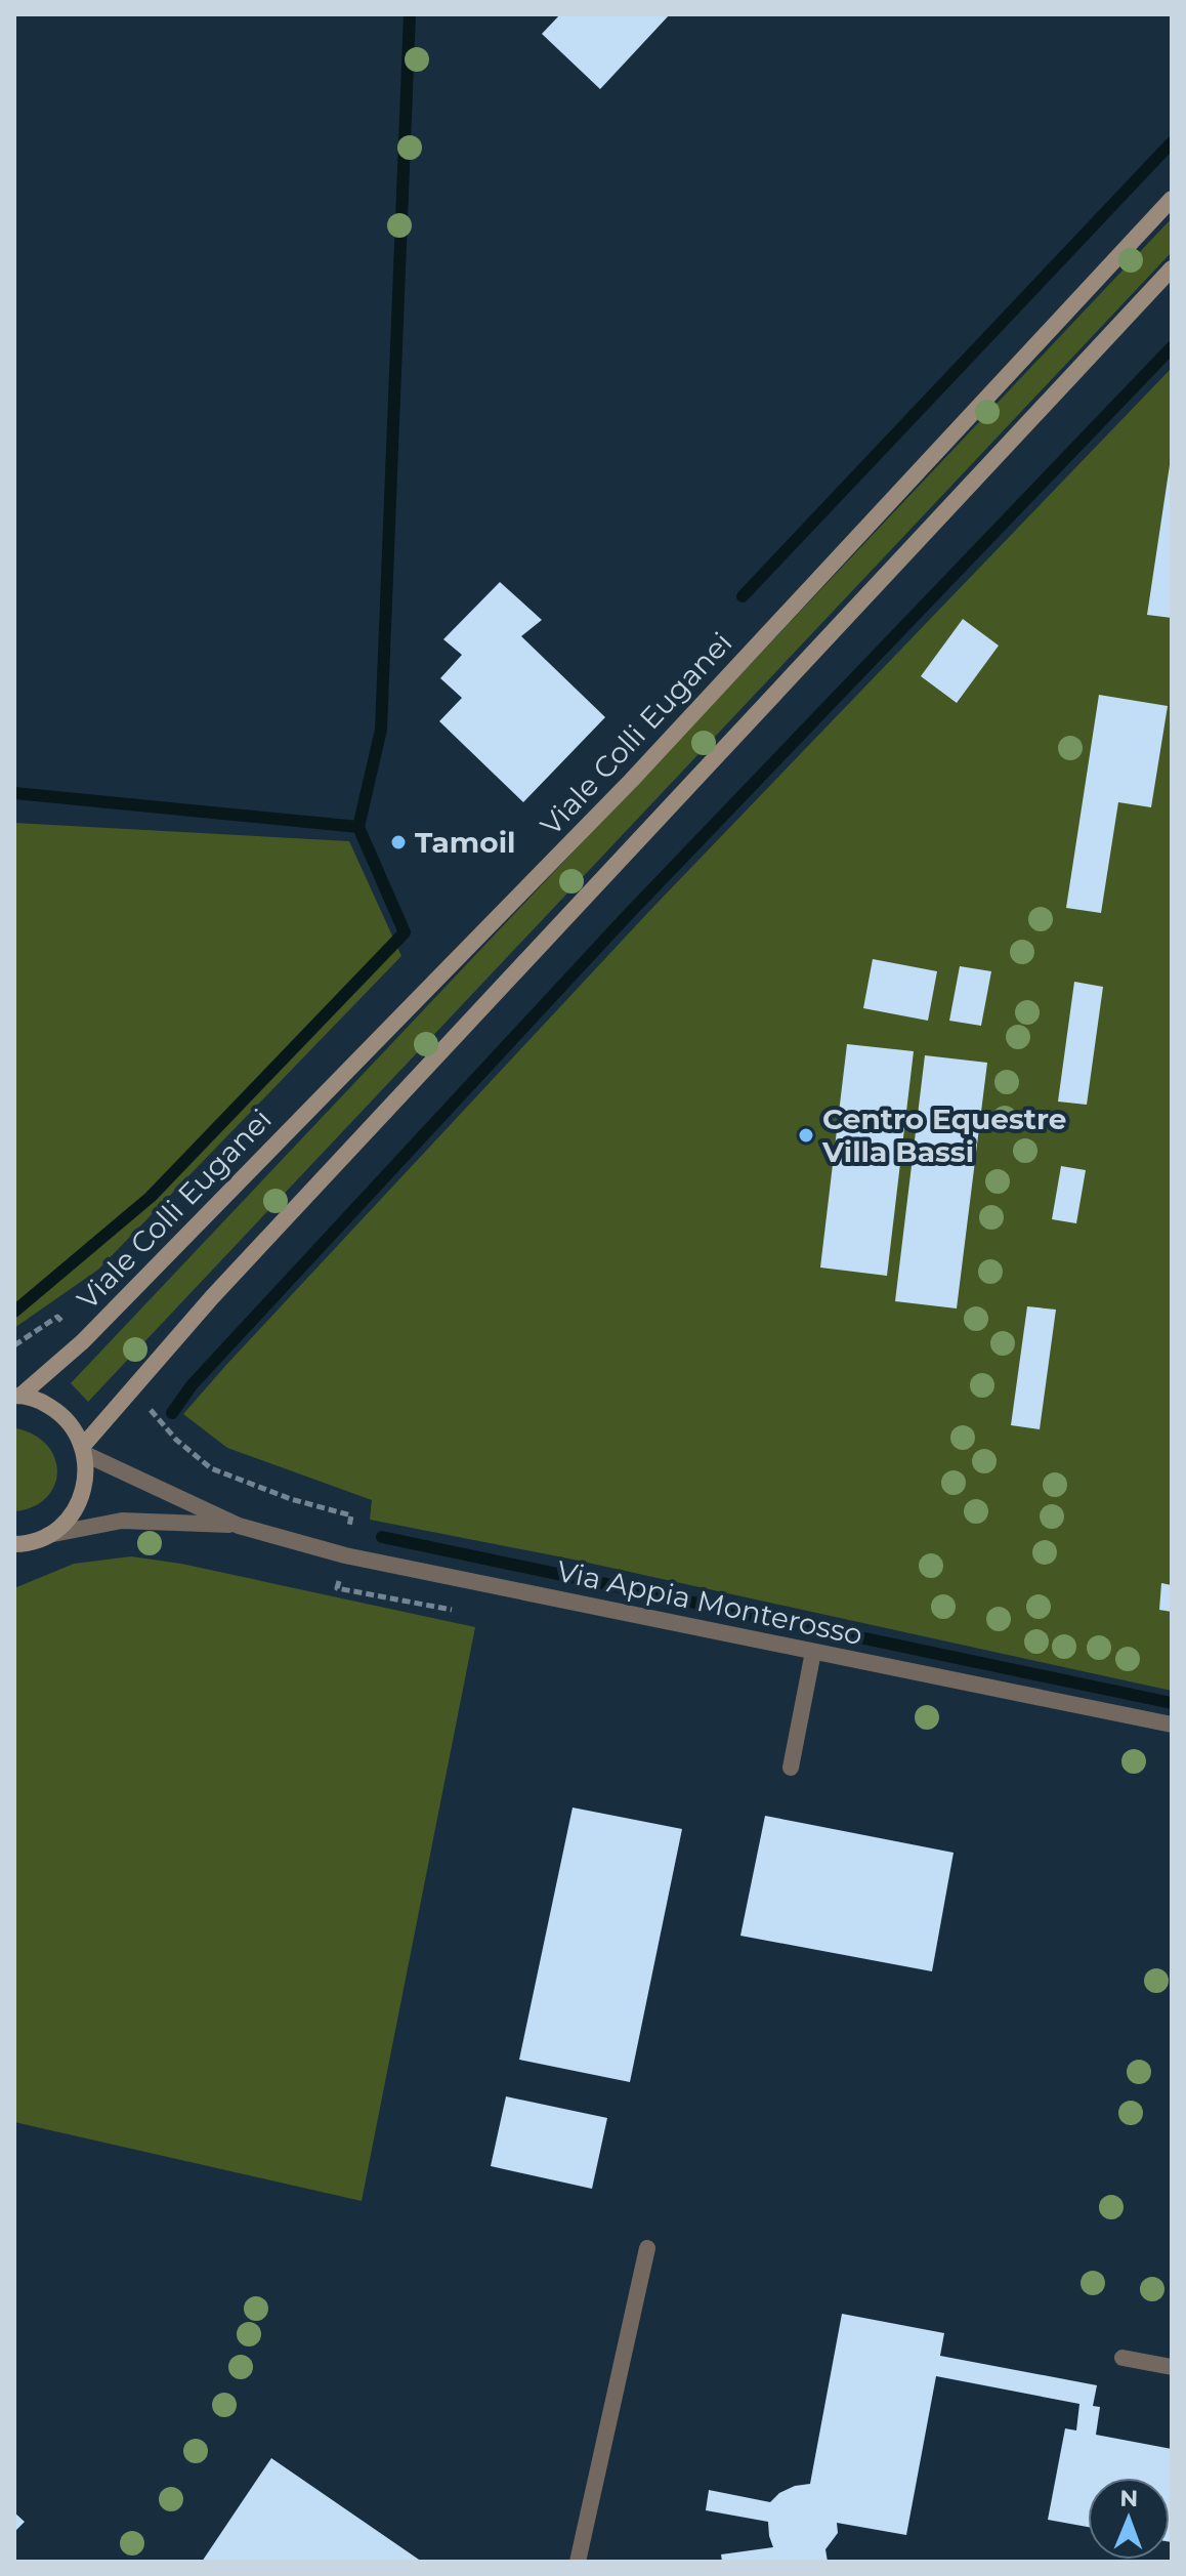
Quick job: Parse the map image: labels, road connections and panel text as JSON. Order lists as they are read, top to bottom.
{
  "streets": {
    "main road": ["Viale Colli Euganei"],
    "street": ["Via Appia Monterosso"]
  },
  "crossings": [
    ["Viale Colli Euganei", "Via Appia Monterosso"]
  ],
  "places": ["Tamoil", "Centro Equestre Villa Bassi"],
  "north": "top"
}
